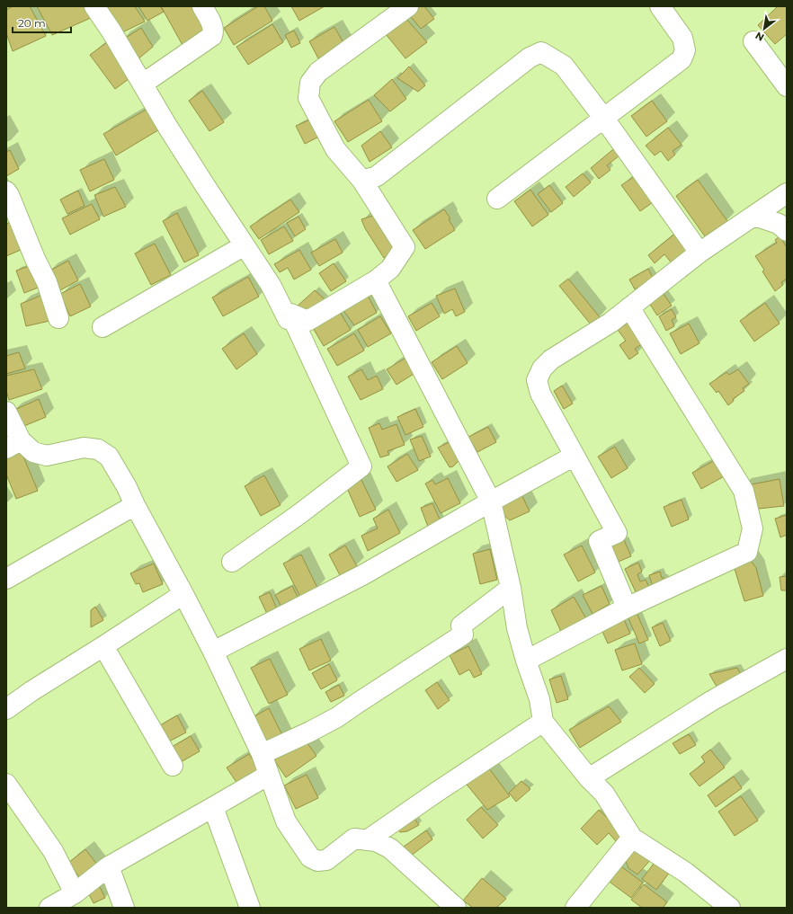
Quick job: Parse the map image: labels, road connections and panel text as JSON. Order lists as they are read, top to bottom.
{
  "scale_bar": "20 m",
  "north": "bottom left"
}
